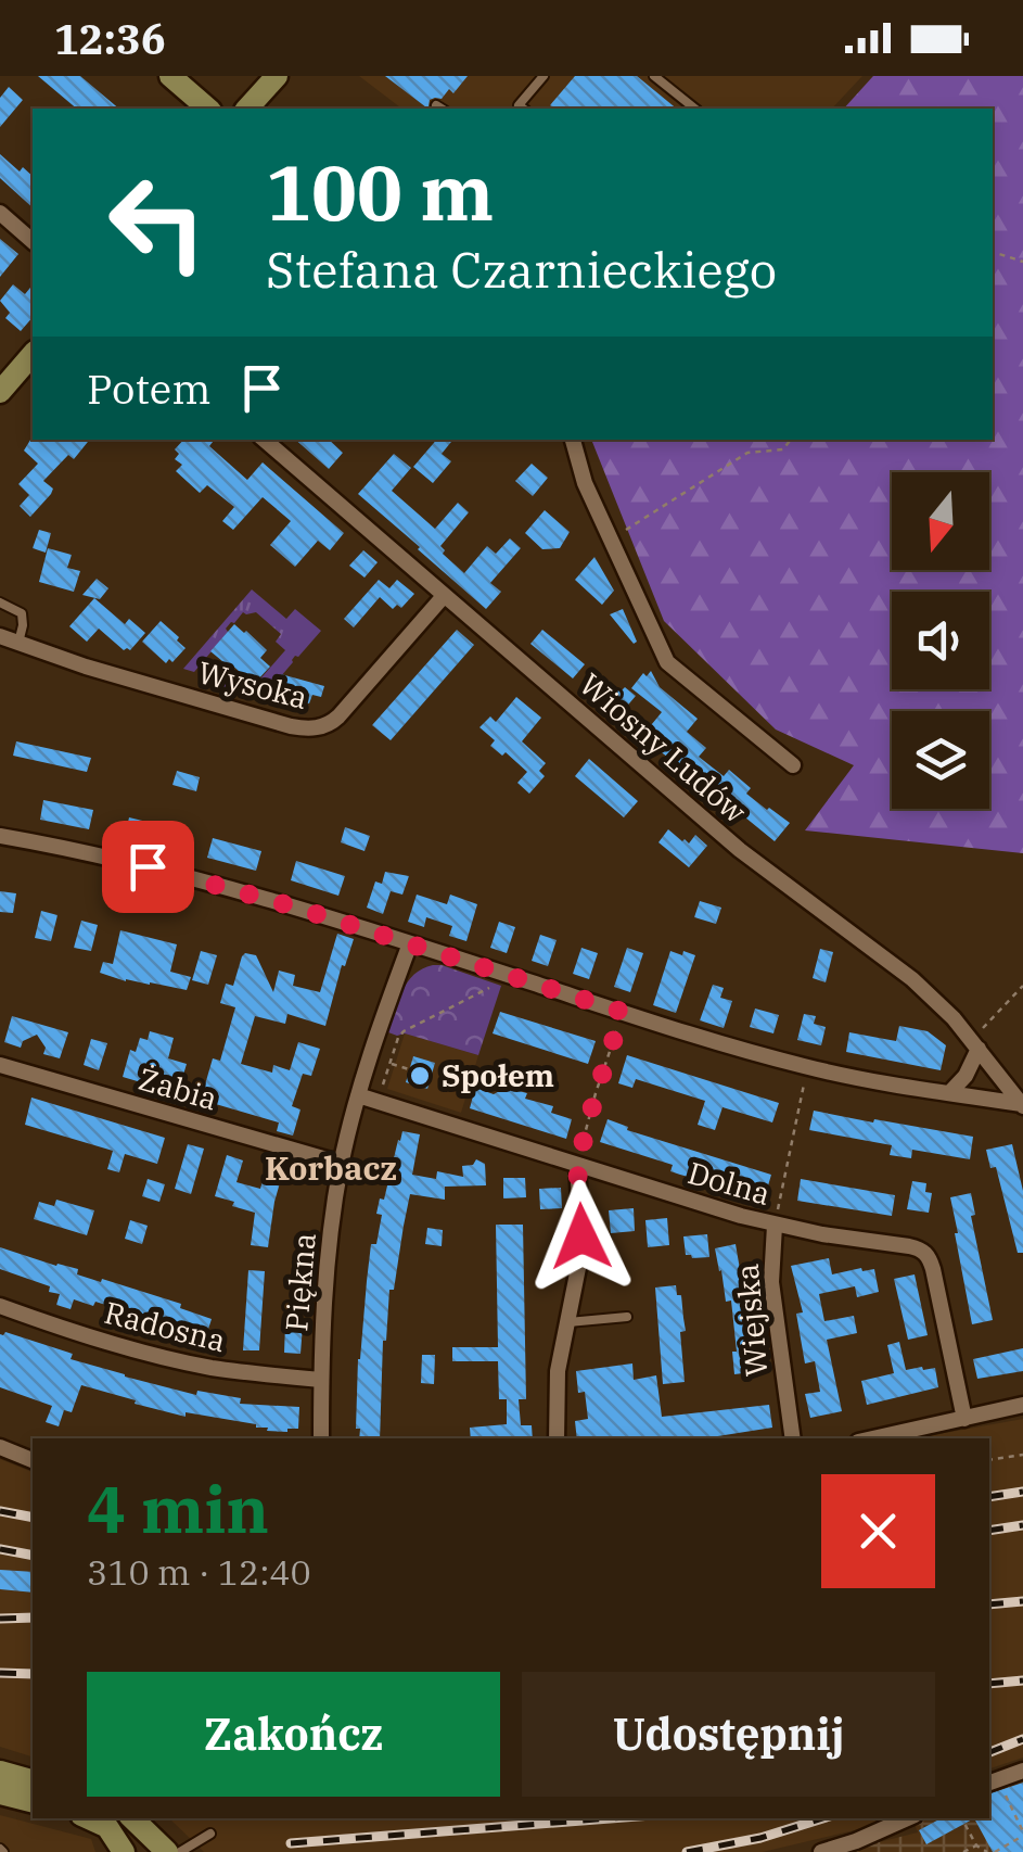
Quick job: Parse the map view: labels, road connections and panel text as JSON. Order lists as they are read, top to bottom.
{
  "streets": {
    "street": [
      "Wysoka",
      "Wiosny Ludów",
      "Żabia",
      "Dolna",
      "Piękna",
      "Wiejska",
      "Radosna"
    ]
  },
  "crossings": [
    ["Wysoka", "Wiosny Ludów"],
    ["Żabia", "Piękna"],
    ["Dolna", "Piękna"],
    ["Dolna", "Wiejska"],
    ["Piękna", "Radosna"]
  ],
  "districts": ["Korbacz"],
  "places": ["Społem"],
  "north": "bottom",
  "page": {
    "status": "12:36",
    "turn": ["100 m", "Stefana Czarnieckiego"],
    "then": "Potem",
    "heading": ["4 min", "310 m · 12:40"],
    "buttons": ["Zakończ", "Udostępnij"]
  }
}
